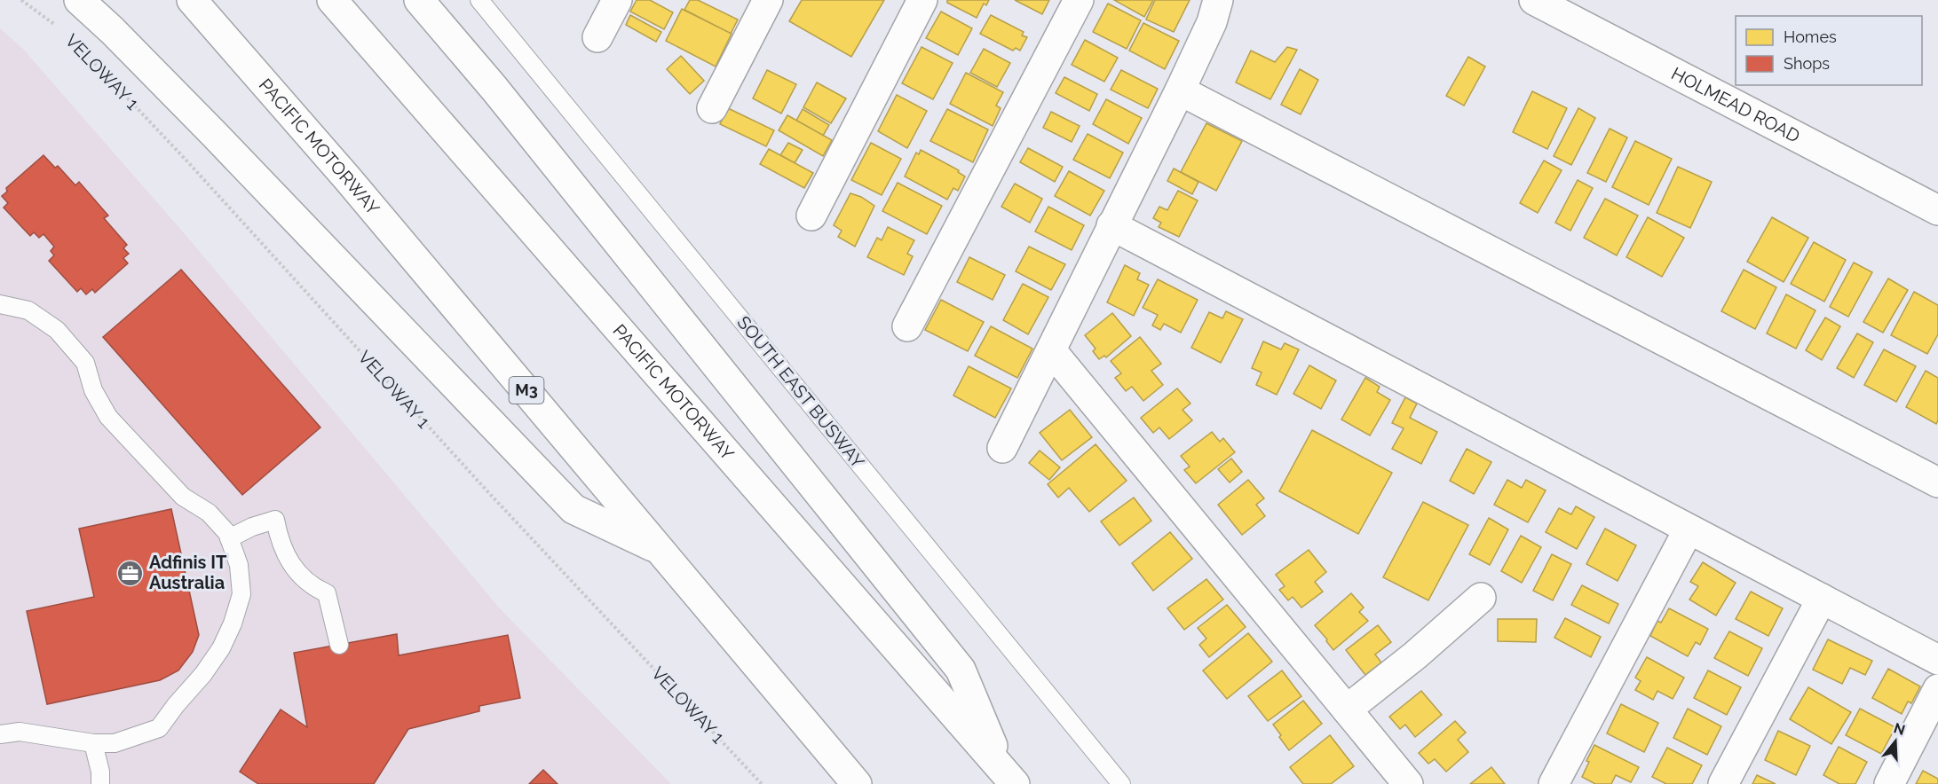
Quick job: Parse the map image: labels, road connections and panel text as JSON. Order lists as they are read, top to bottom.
{
  "streets": {
    "main road": ["HOLMEAD ROAD", "PACIFIC MOTORWAY", "M3"],
    "lane": ["SOUTH EAST BUSWAY"],
    "path": ["VELOWAY 1"]
  },
  "places": {
    "office": ["Adfinis IT Australia"]
  },
  "legend": ["Homes", "Shops"],
  "north": "top"
}
